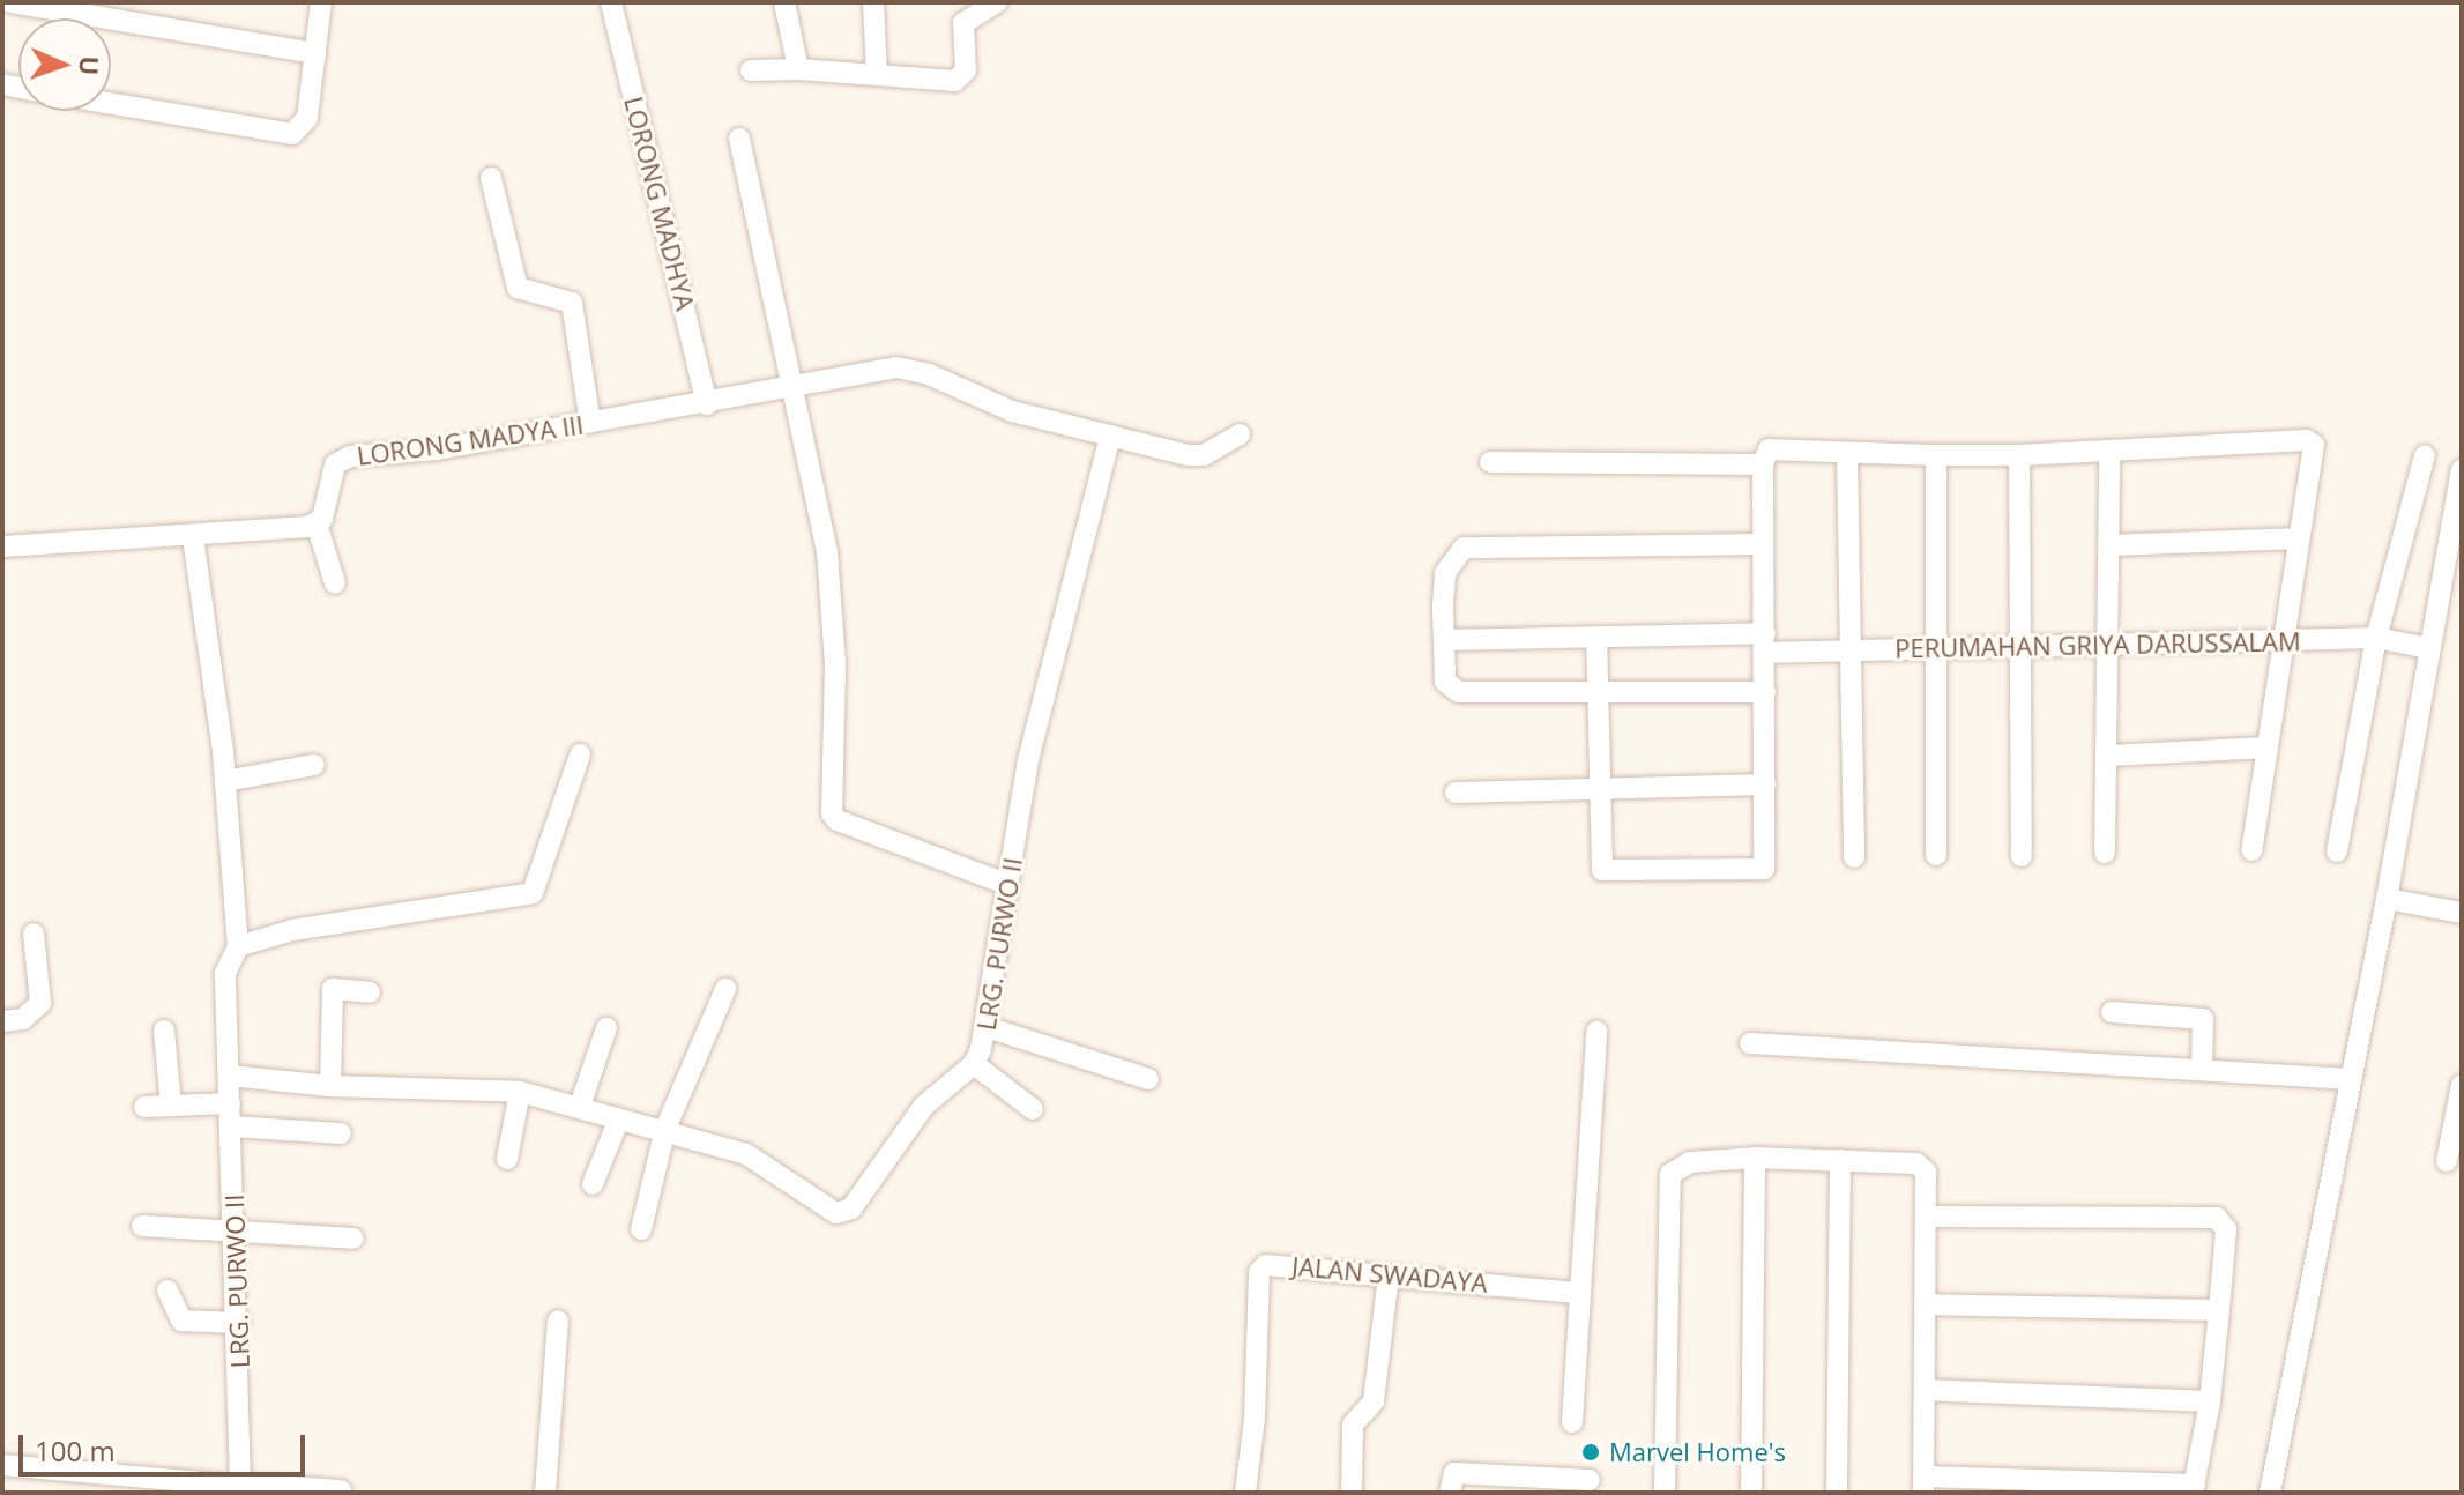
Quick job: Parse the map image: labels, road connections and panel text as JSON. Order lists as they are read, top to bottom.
{
  "streets": {
    "street": [
      "LORONG MADHYA",
      "LORONG MADYA III",
      "PERUMAHAN GRIYA DARUSSALAM",
      "LRG. PURWO II",
      "JALAN SWADAYA"
    ]
  },
  "crossings": [
    ["LORONG MADHYA", "LORONG MADYA III"],
    ["LORONG MADYA III", "LRG. PURWO II"]
  ],
  "places": ["Marvel Home's"],
  "scale_bar": "100 m",
  "north": "right"
}
